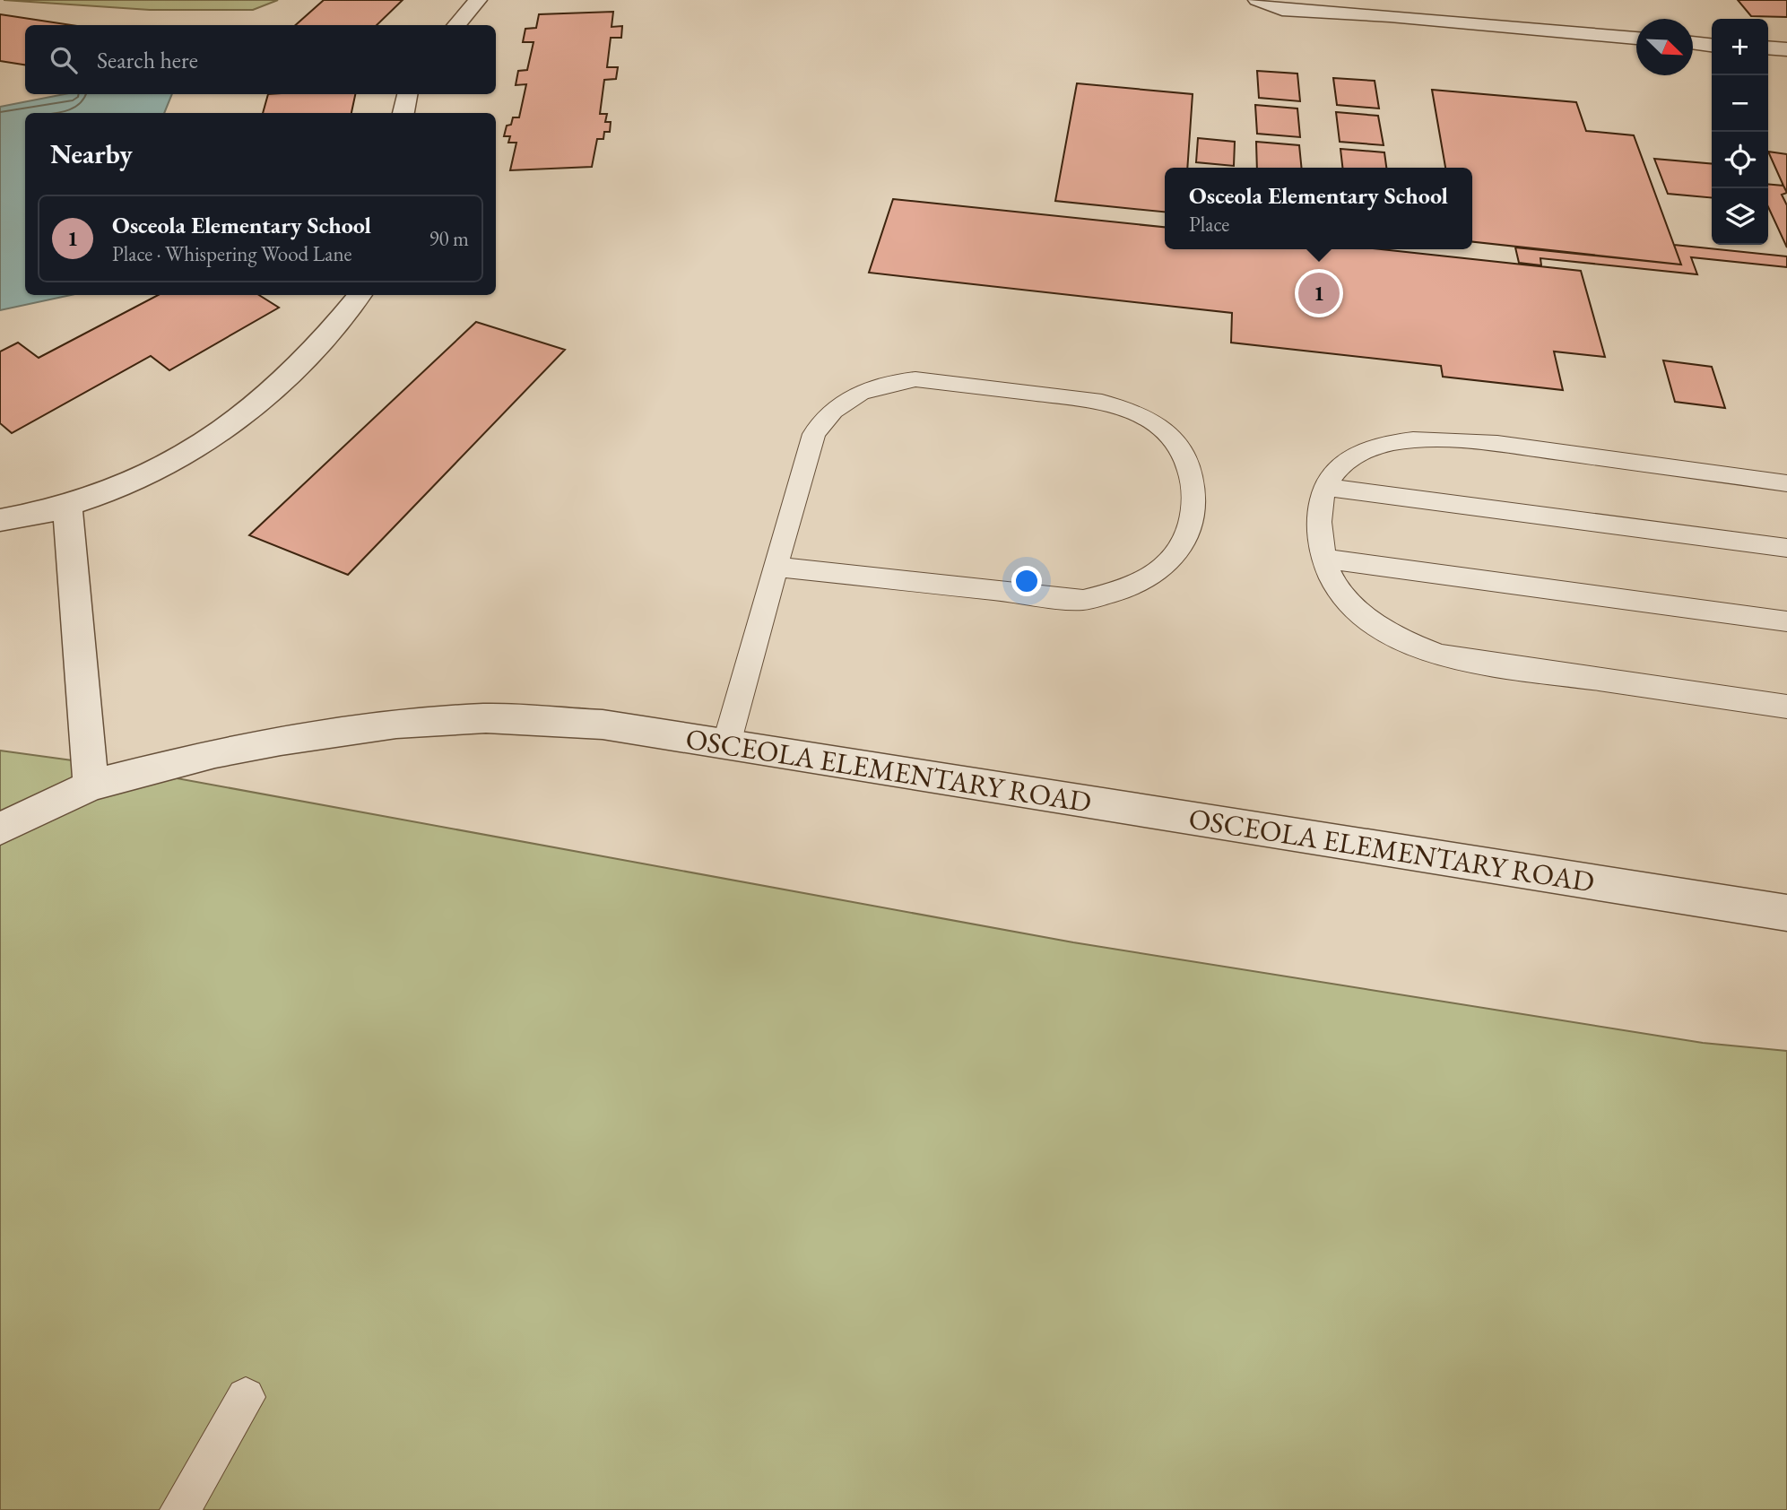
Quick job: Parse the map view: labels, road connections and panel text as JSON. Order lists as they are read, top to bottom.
{
  "streets": {
    "street": ["OSCEOLA ELEMENTARY ROAD"]
  },
  "north": "bottom right",
  "page": {
    "map_buttons": ["+", "−"],
    "search": "Search here",
    "heading": "Nearby",
    "popup": ["Osceola Elementary School", "Place"],
    "list": [
      {
        "mark": "1",
        "name": "Osceola Elementary School",
        "note": "Place · Whispering Wood Lane",
        "value": "90 m"
      }
    ],
    "pins": "1"
  }
}
